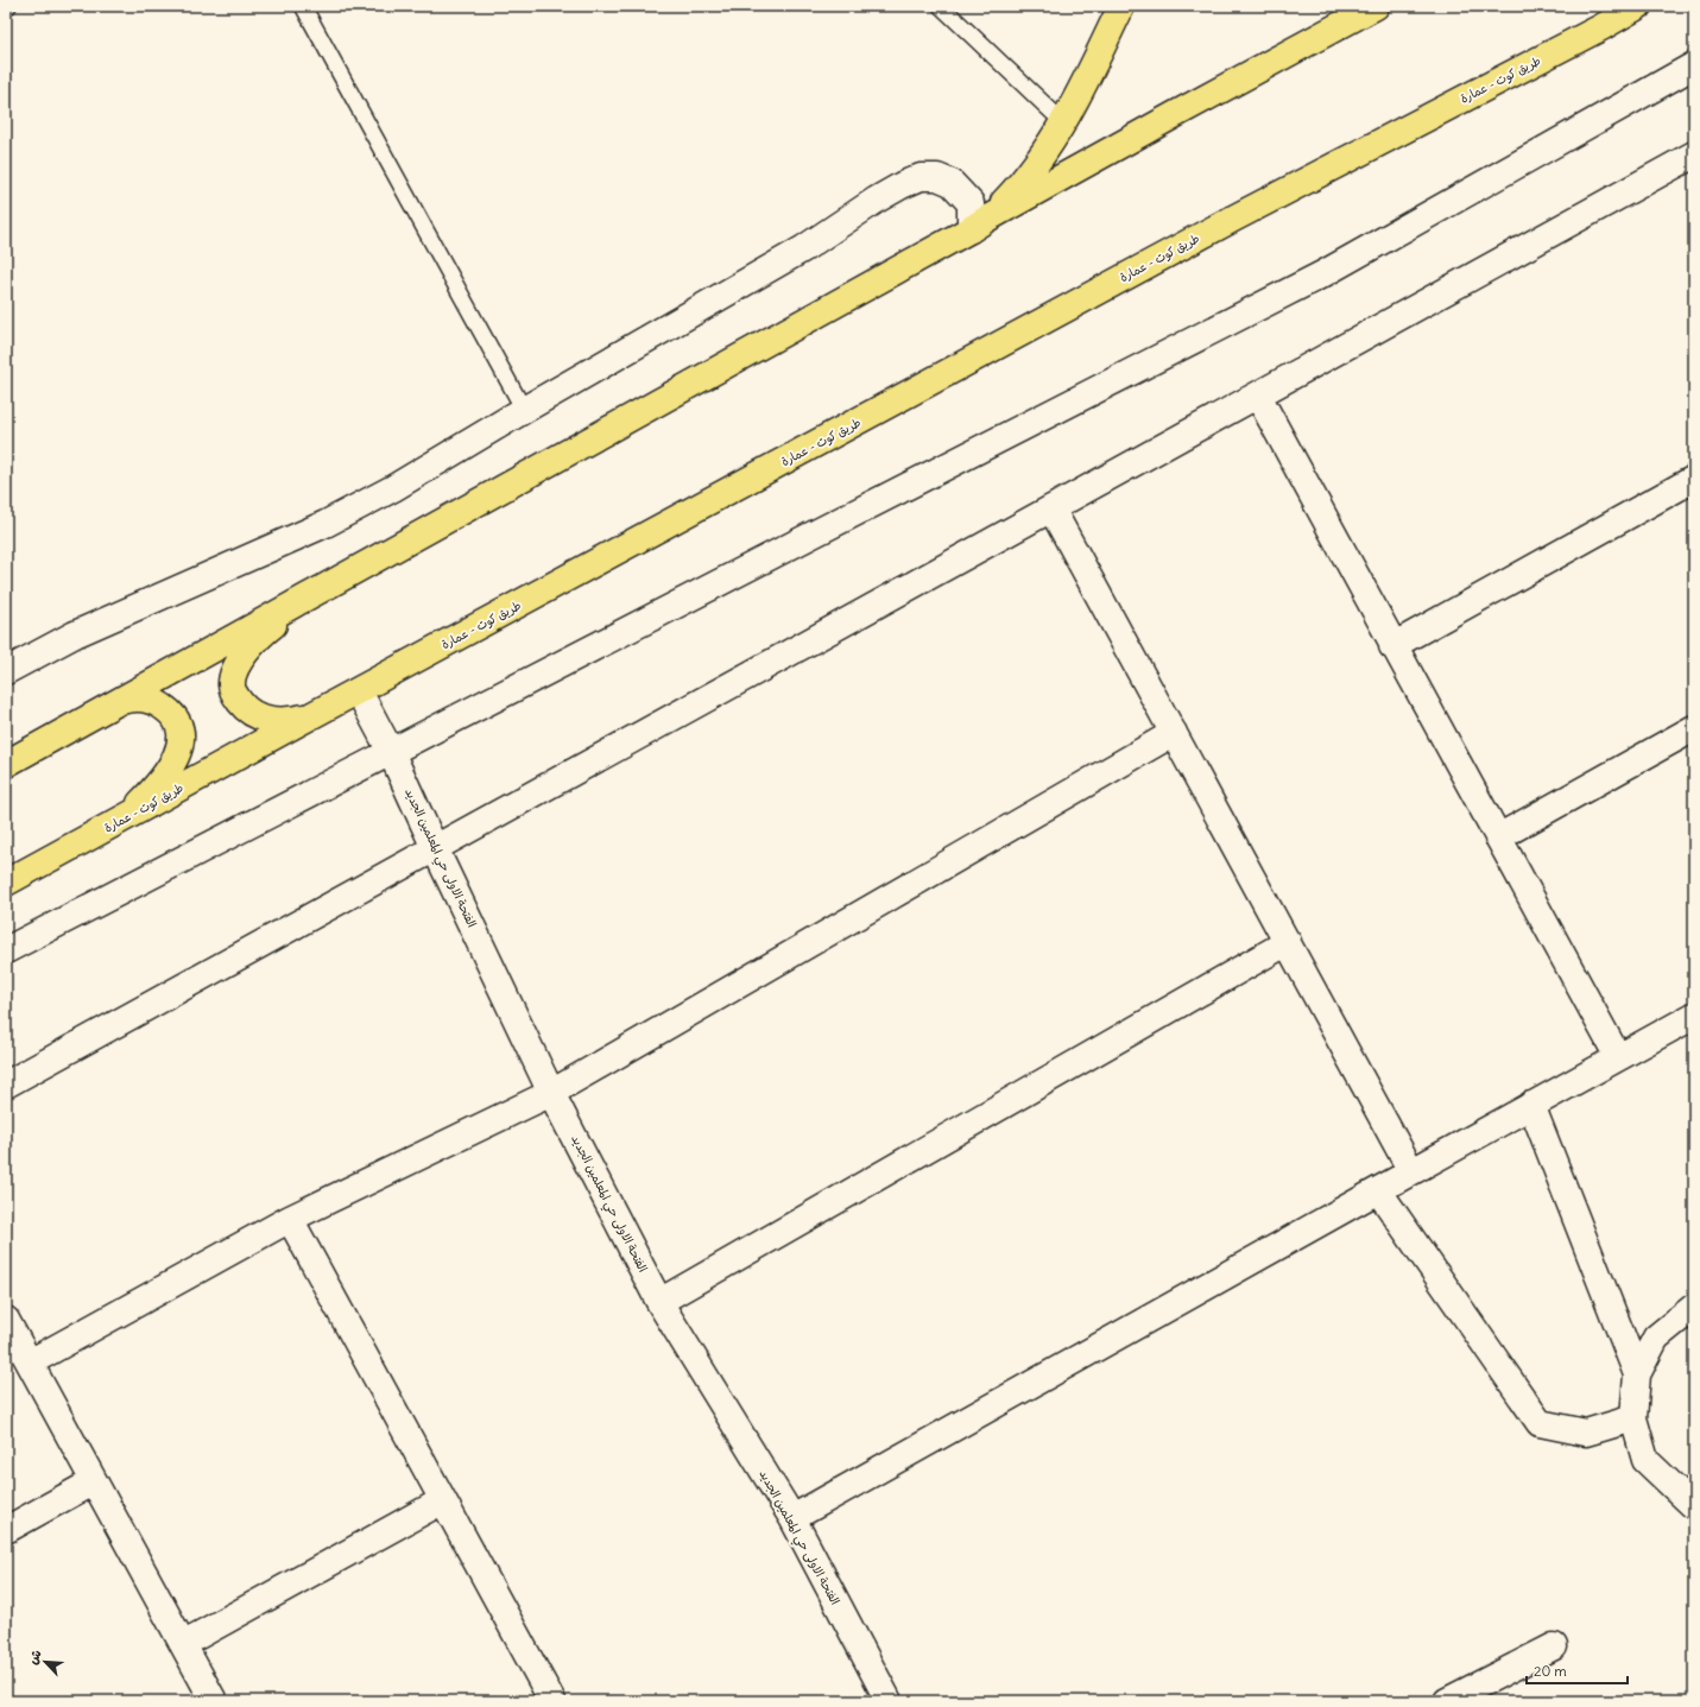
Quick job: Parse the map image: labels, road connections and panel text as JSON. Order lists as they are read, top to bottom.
{
  "streets": {
    "main road": ["طريق كوت - عمارة"],
    "street": ["الفتحة الاولى حي المعلمين الجديد"]
  },
  "crossings": [
    ["طريق كوت - عمارة", "الفتحة الاولى حي المعلمين الجديد"]
  ],
  "scale_bar": "20 m",
  "north": "top left"
}
